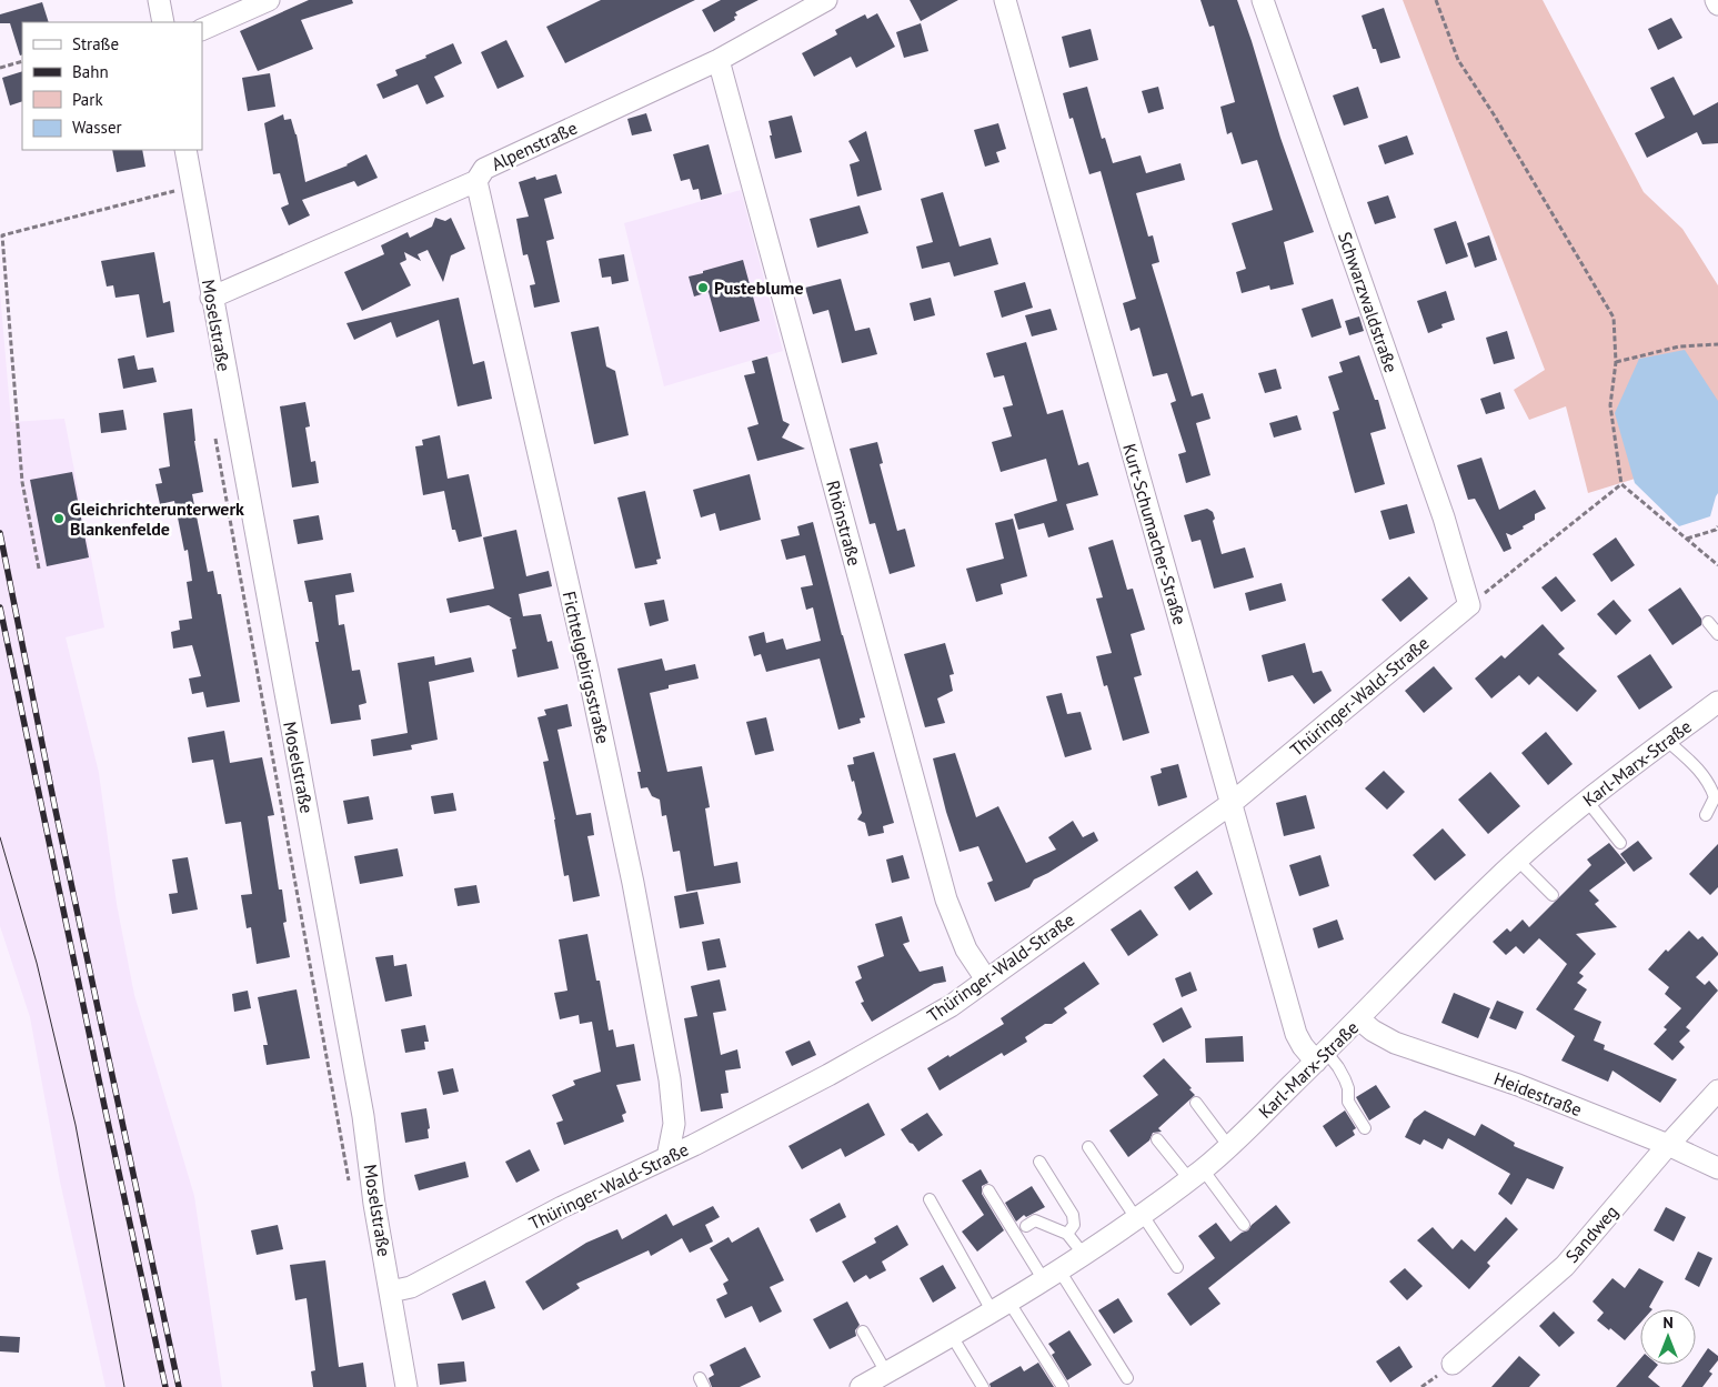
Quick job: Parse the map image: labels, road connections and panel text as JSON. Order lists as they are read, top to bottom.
{
  "streets": {
    "street": [
      "Alpenstraße",
      "Schwarzwaldstraße",
      "Moselstraße",
      "Rhönstraße",
      "Kurt-Schumacher-Straße",
      "Fichtelgebirgsstraße",
      "Thüringer-Wald-Straße",
      "Karl-Marx-Straße",
      "Heidestraße",
      "Sandweg"
    ]
  },
  "crossings": [
    ["Alpenstraße", "Moselstraße"],
    ["Alpenstraße", "Rhönstraße"],
    ["Alpenstraße", "Fichtelgebirgsstraße"],
    ["Schwarzwaldstraße", "Thüringer-Wald-Straße"],
    ["Moselstraße", "Thüringer-Wald-Straße"],
    ["Rhönstraße", "Thüringer-Wald-Straße"],
    ["Kurt-Schumacher-Straße", "Thüringer-Wald-Straße"],
    ["Kurt-Schumacher-Straße", "Karl-Marx-Straße"],
    ["Fichtelgebirgsstraße", "Thüringer-Wald-Straße"],
    ["Karl-Marx-Straße", "Heidestraße"],
    ["Heidestraße", "Sandweg"]
  ],
  "places": ["Pusteblume", "Gleichrichterunterwerk Blankenfelde"],
  "legend": [
    "Straße",
    "Bahn",
    "Park",
    "Wasser"
  ],
  "north": "top"
}
